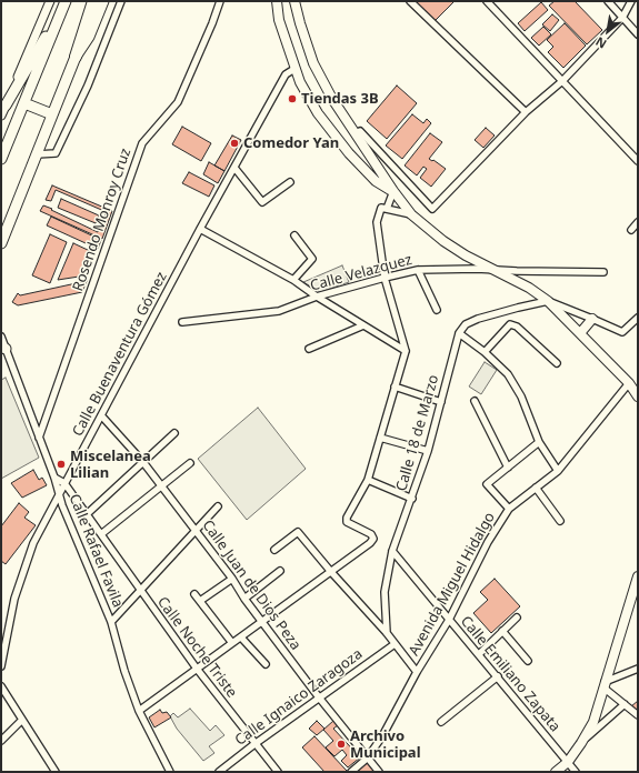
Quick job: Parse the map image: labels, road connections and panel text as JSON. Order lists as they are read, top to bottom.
{
  "streets": {
    "street": [
      "Rosendo Monroy Cruz",
      "Calle Velazquez",
      "Calle Buenaventura Gómez",
      "Calle 18 de Marzo",
      "Calle Rafael Favila",
      "Avenida Miguel Hidalgo",
      "Calle Juan de Dios Peza",
      "Calle Noche Triste",
      "Calle Emiliano Zapata",
      "Calle Ignaico Zaragoza"
    ]
  },
  "crossings": [
    ["Rosendo Monroy Cruz", "Calle Rafael Favila"],
    ["Calle Buenaventura Gómez", "Calle Rafael Favila"],
    ["Calle Buenaventura Gómez", "Calle Juan de Dios Peza"],
    ["Calle Buenaventura Gómez", "Calle Noche Triste"],
    ["Calle 18 de Marzo", "Calle Emiliano Zapata"],
    ["Calle Rafael Favila", "Calle Noche Triste"],
    ["Avenida Miguel Hidalgo", "Calle Juan de Dios Peza"],
    ["Avenida Miguel Hidalgo", "Calle Emiliano Zapata"],
    ["Calle Juan de Dios Peza", "Calle Ignaico Zaragoza"],
    ["Calle Noche Triste", "Calle Ignaico Zaragoza"]
  ],
  "places": [
    "Tiendas 3B",
    "Comedor Yan",
    "Miscelanea Lilian",
    "Archivo Municipal"
  ],
  "north": "bottom left"
}
